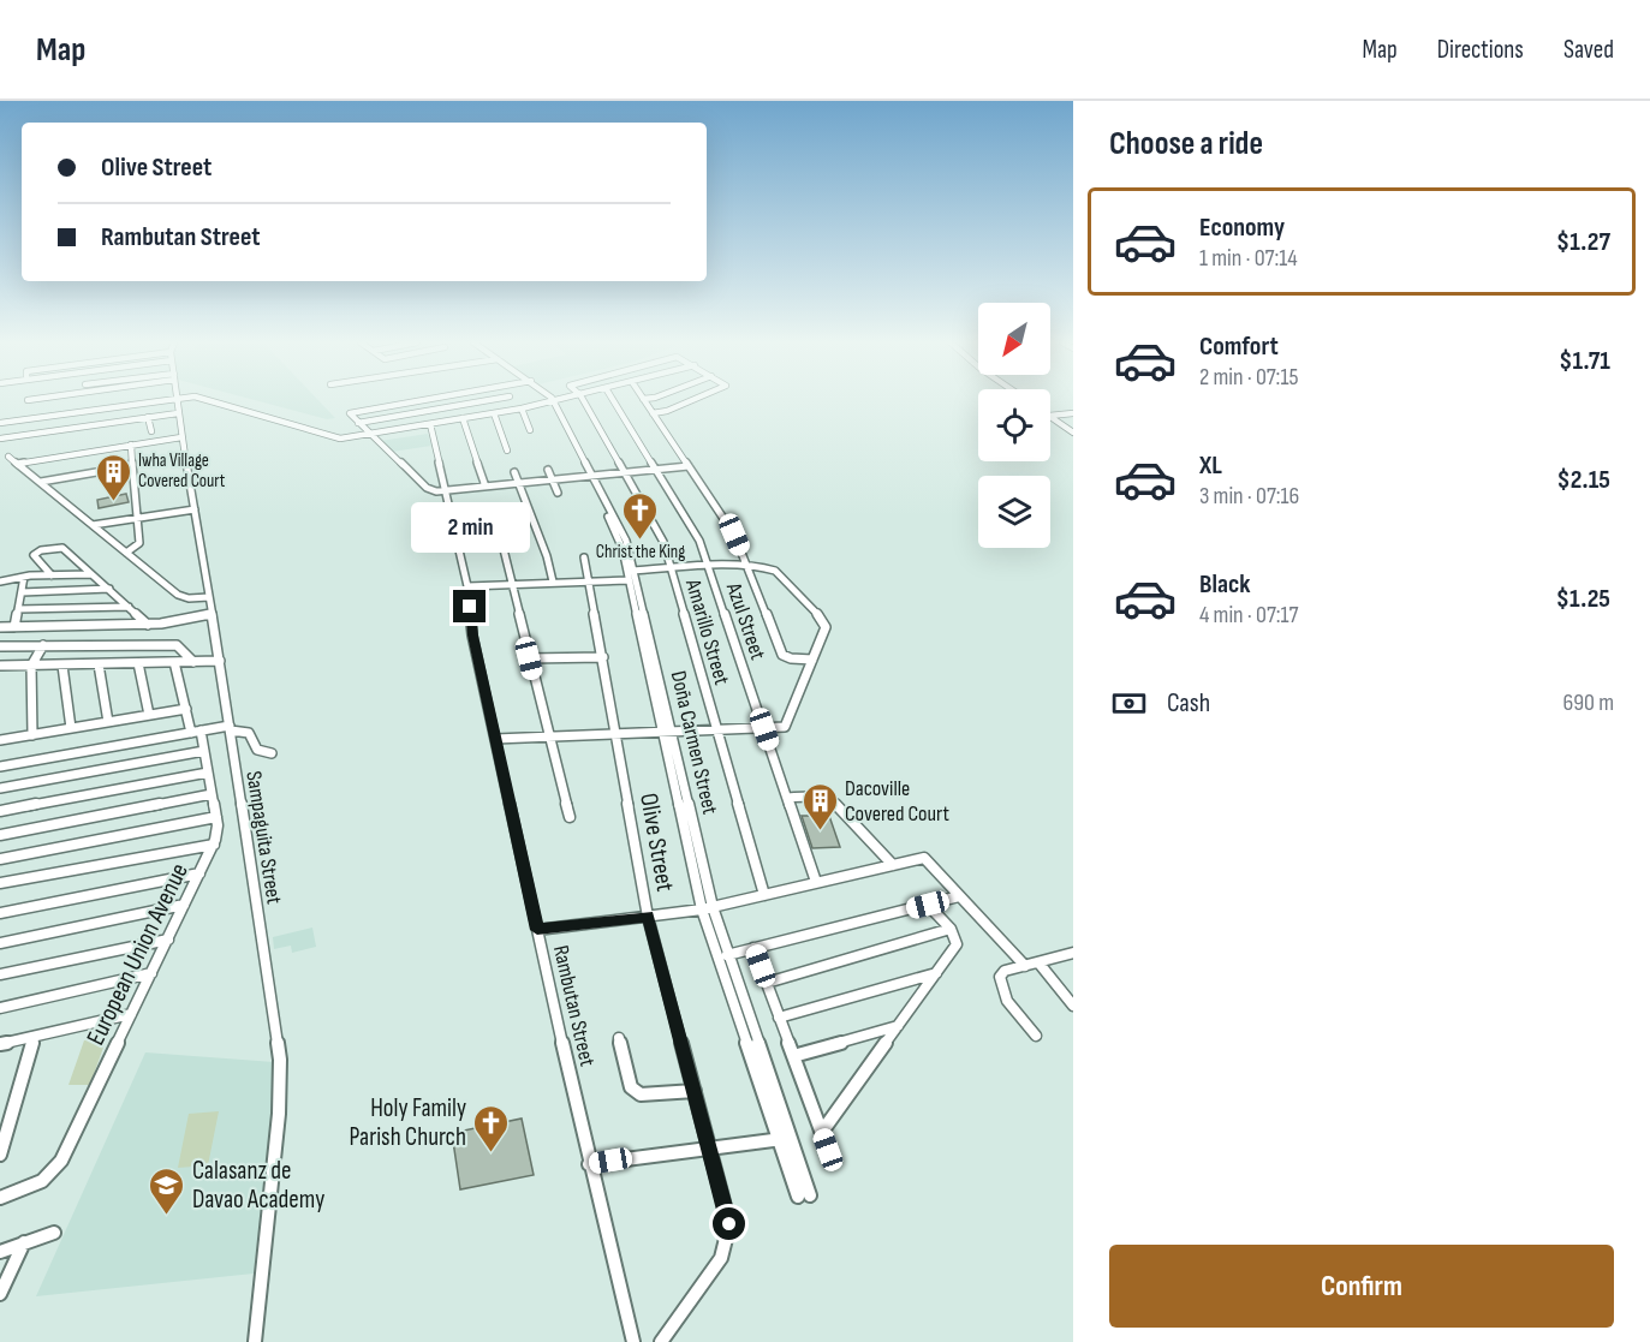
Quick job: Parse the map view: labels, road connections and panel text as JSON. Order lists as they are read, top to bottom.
{
  "streets": {
    "street": [
      "Azul Street",
      "Amarillo Street",
      "Doña Carmen Street",
      "Sampaguita Street",
      "Olive Street",
      "European Union Avenue",
      "Rambutan Street"
    ]
  },
  "places": {
    "building": ["Iwha Village Covered Court", "Dacoville Covered Court"],
    "church": ["Christ the King", "Holy Family Parish Church"],
    "school or university": ["Calasanz de Davao Academy"]
  },
  "north": "bottom left",
  "page": {
    "header": "Map",
    "nav": ["Map", "Directions", "Saved"],
    "heading": "Choose a ride",
    "banner": ["Olive Street", "Rambutan Street"],
    "list": [
      {
        "name": "Economy",
        "note": "1 min · 07:14",
        "value": "$1.27"
      },
      {
        "name": "Comfort",
        "note": "2 min · 07:15",
        "value": "$1.71"
      },
      {
        "name": "XL",
        "note": "3 min · 07:16",
        "value": "$2.15"
      },
      {
        "name": "Black",
        "note": "4 min · 07:17",
        "value": "$1.25"
      }
    ],
    "bubble": "2 min",
    "pay": ["Cash", "690 m"],
    "buttons": "Confirm"
  }
}
